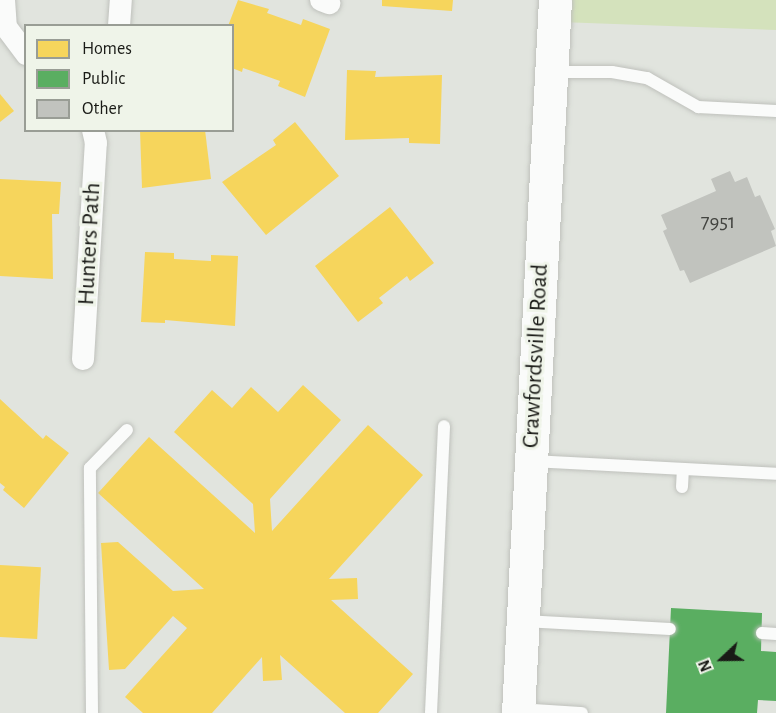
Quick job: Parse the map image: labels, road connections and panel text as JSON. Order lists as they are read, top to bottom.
{
  "streets": {
    "main road": ["Crawfordsville Road"],
    "street": ["Hunters Path"]
  },
  "house_numbers": ["7951"],
  "legend": ["Homes", "Public", "Other"],
  "north": "left"
}
